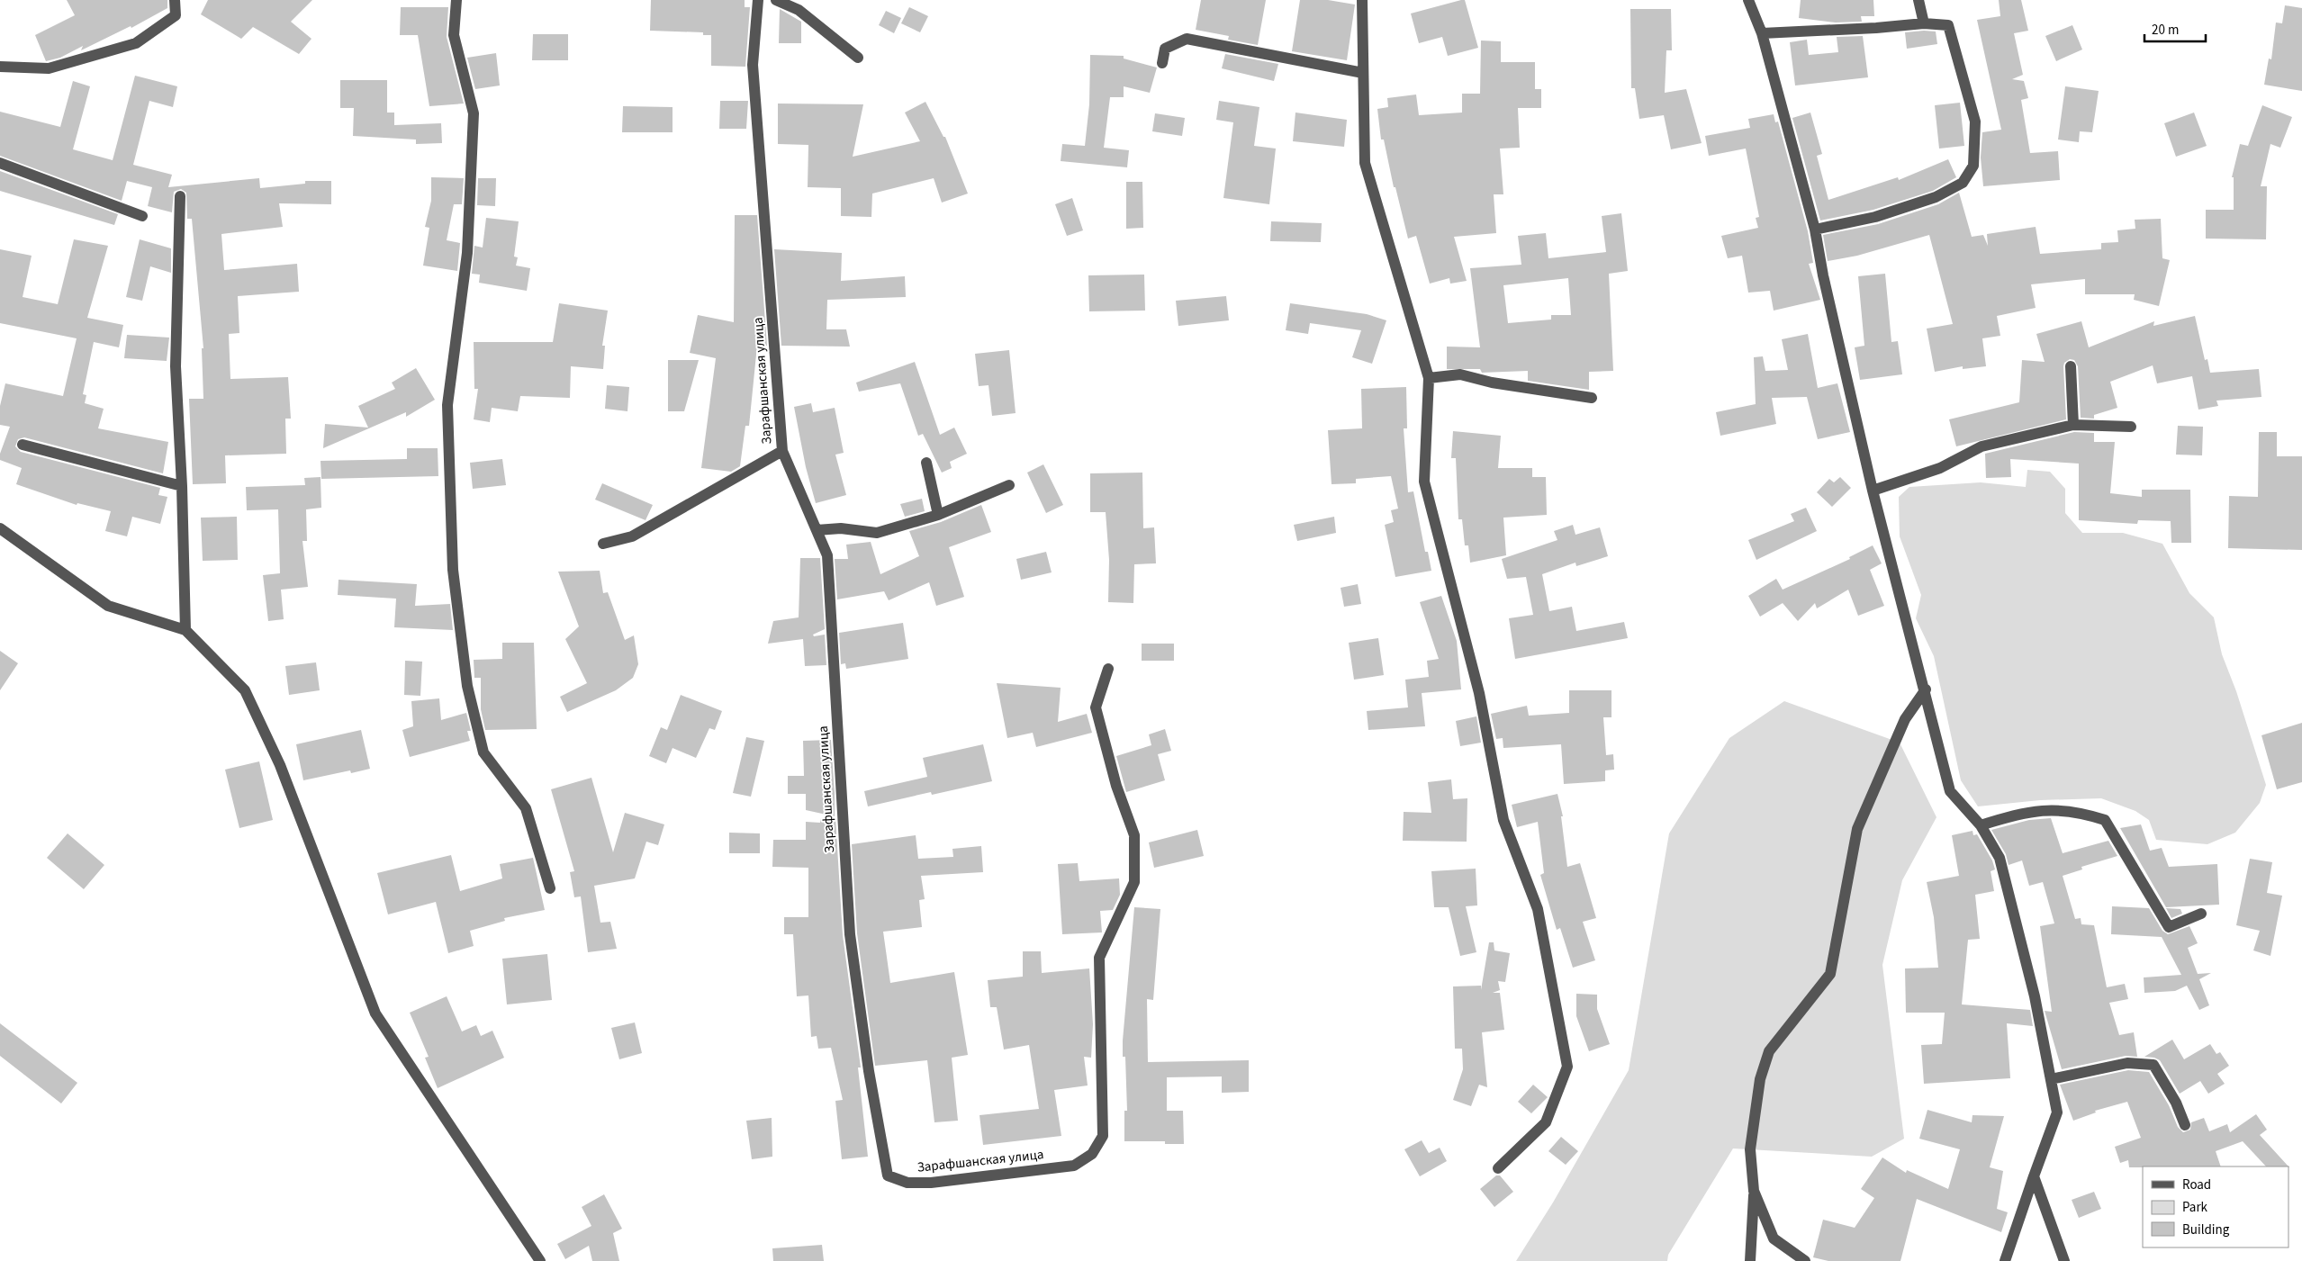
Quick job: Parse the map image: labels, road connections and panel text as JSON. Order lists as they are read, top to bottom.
{
  "streets": {
    "street": ["Зарафшанская улица"]
  },
  "legend": ["Road", "Park", "Building"],
  "scale_bar": "20 m"
}
